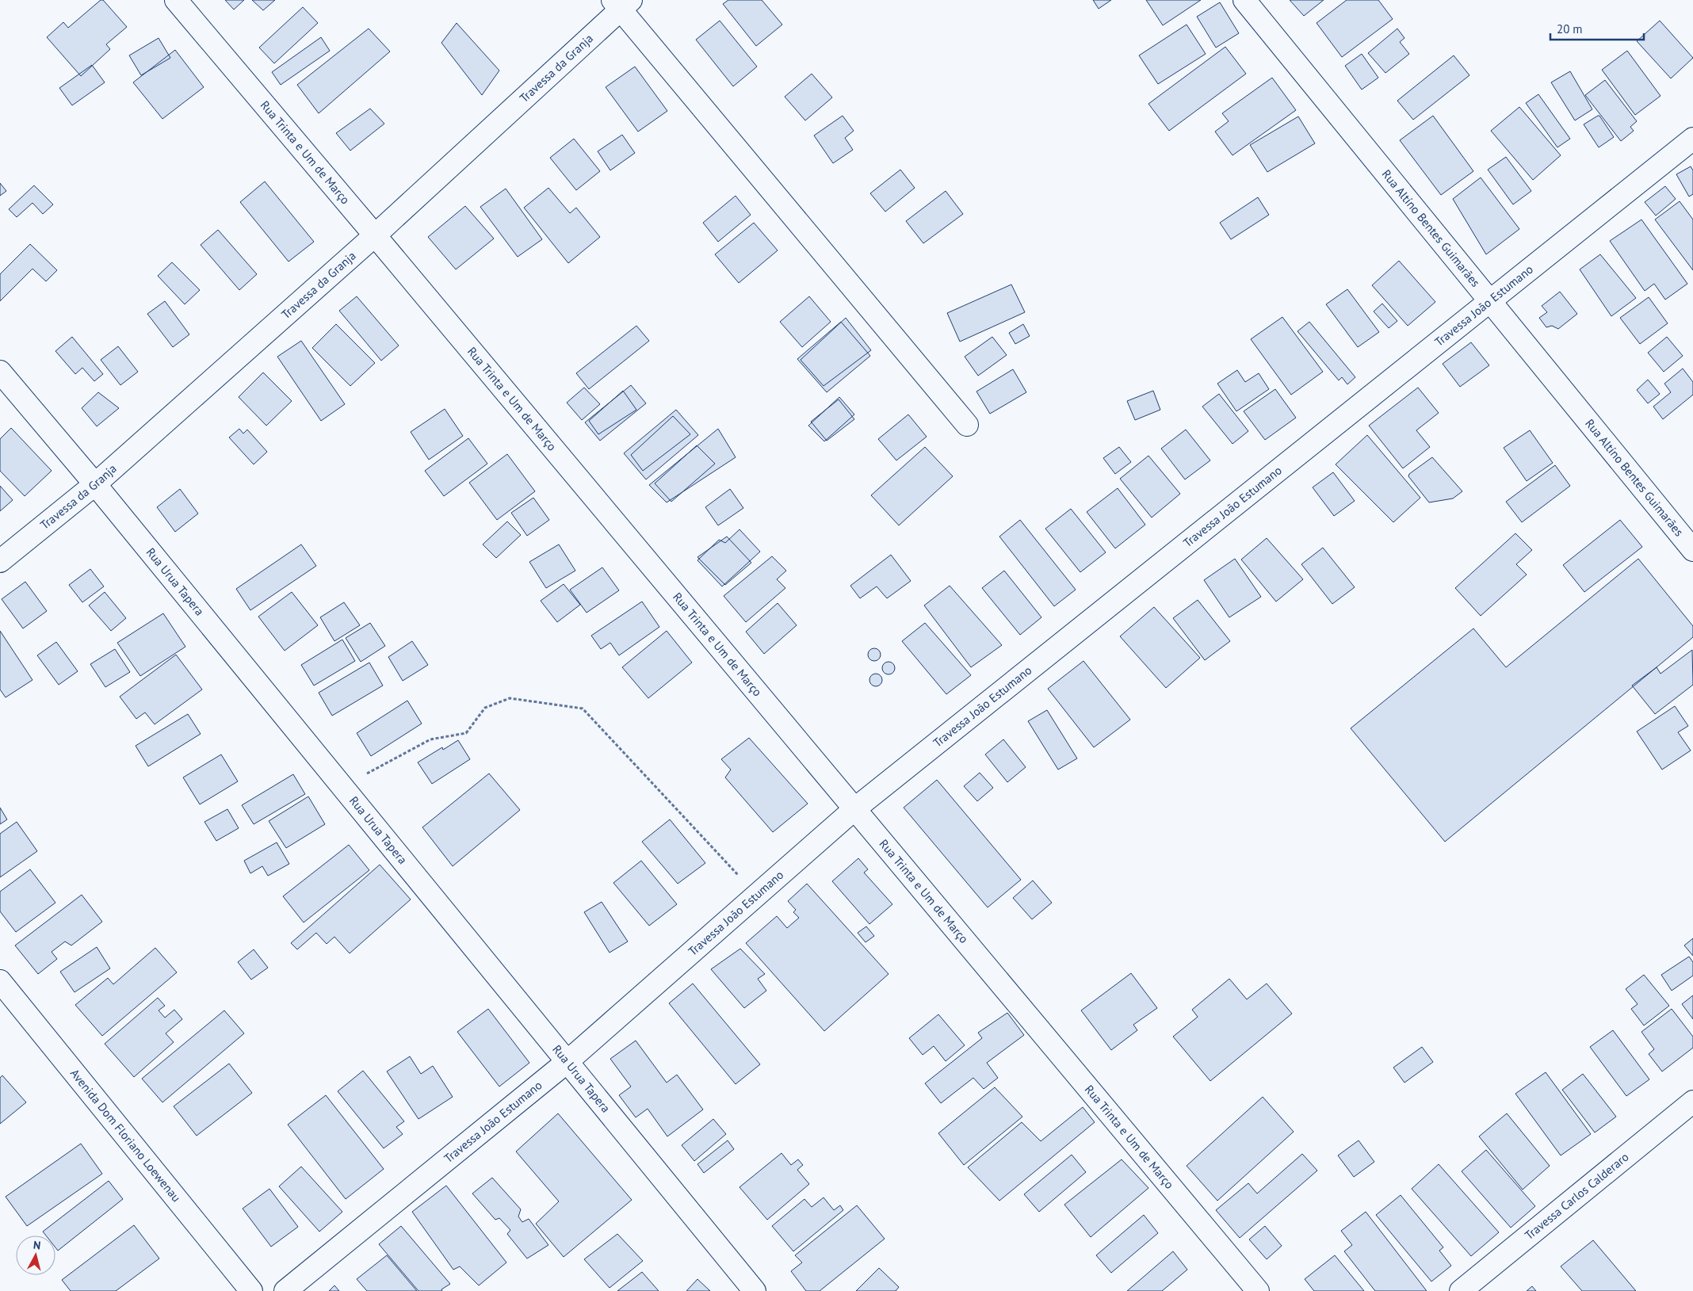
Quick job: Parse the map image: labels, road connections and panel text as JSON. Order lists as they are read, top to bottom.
{
  "streets": {
    "street": [
      "Travessa da Granja",
      "Rua Trinta e Um de Março",
      "Rua Altíno Bentes Guimarães",
      "Travessa João Estumano",
      "Rua Urua Tapera",
      "Avenida Dom Floriano Loewenau",
      "Travessa Carlos Calderaro"
    ]
  },
  "crossings": [
    ["Travessa da Granja", "Rua Trinta e Um de Março"],
    ["Travessa da Granja", "Rua Urua Tapera"],
    ["Rua Trinta e Um de Março", "Travessa João Estumano"],
    ["Rua Altíno Bentes Guimarães", "Travessa João Estumano"],
    ["Travessa João Estumano", "Rua Urua Tapera"]
  ],
  "scale_bar": "20 m",
  "north": "top"
}
